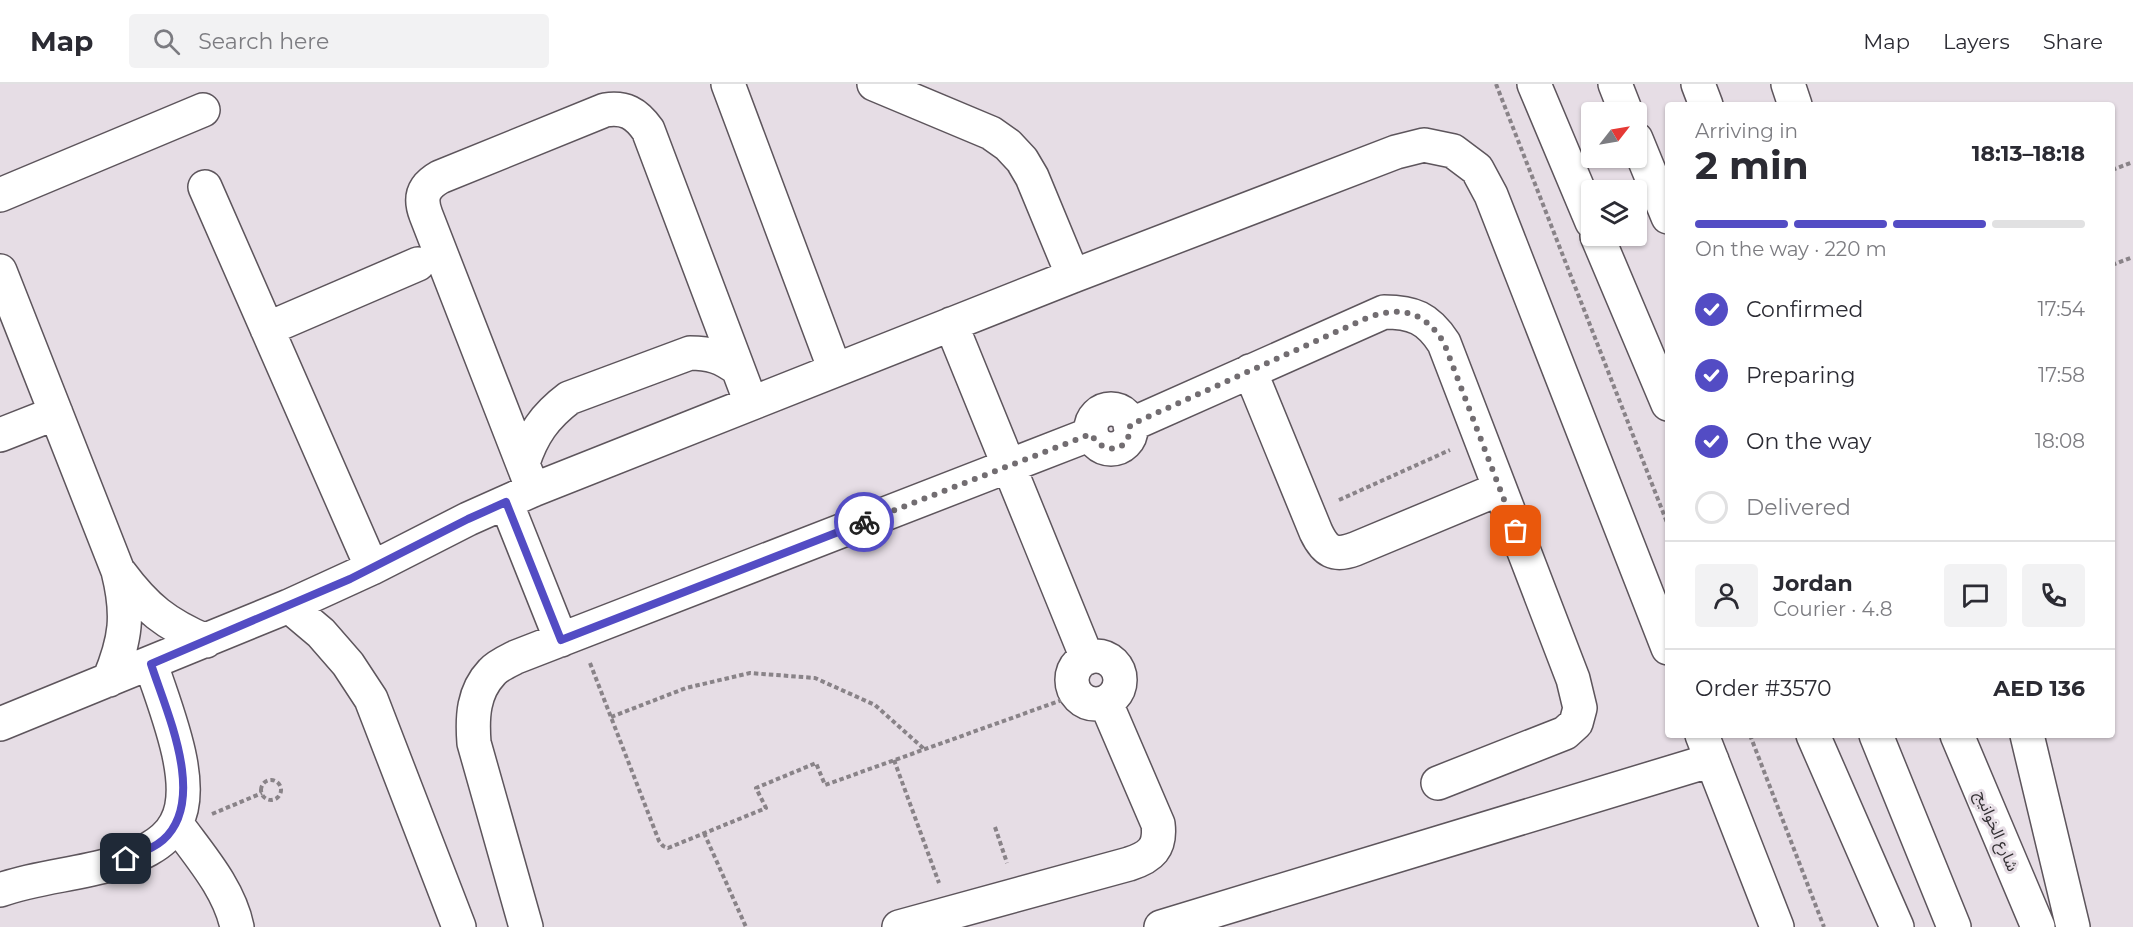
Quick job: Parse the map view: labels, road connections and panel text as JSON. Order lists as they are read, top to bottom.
{
  "streets": {
    "main road": ["شارع الخوانيج"]
  },
  "north": "top right",
  "page": {
    "header": "Map",
    "search": "Search here",
    "nav": ["Map", "Layers", "Share"],
    "heading": ["2 min", "Arriving in", "18:13–18:18"],
    "panel": [
      "Jordan",
      "Courier · 4.8",
      "Order #3570",
      "AED 136"
    ],
    "bar": "On the way · 220 m",
    "list": [
      ["Confirmed", "17:54"],
      ["Preparing", "17:58"],
      ["On the way", "18:08"],
      "Delivered"
    ]
  }
}
